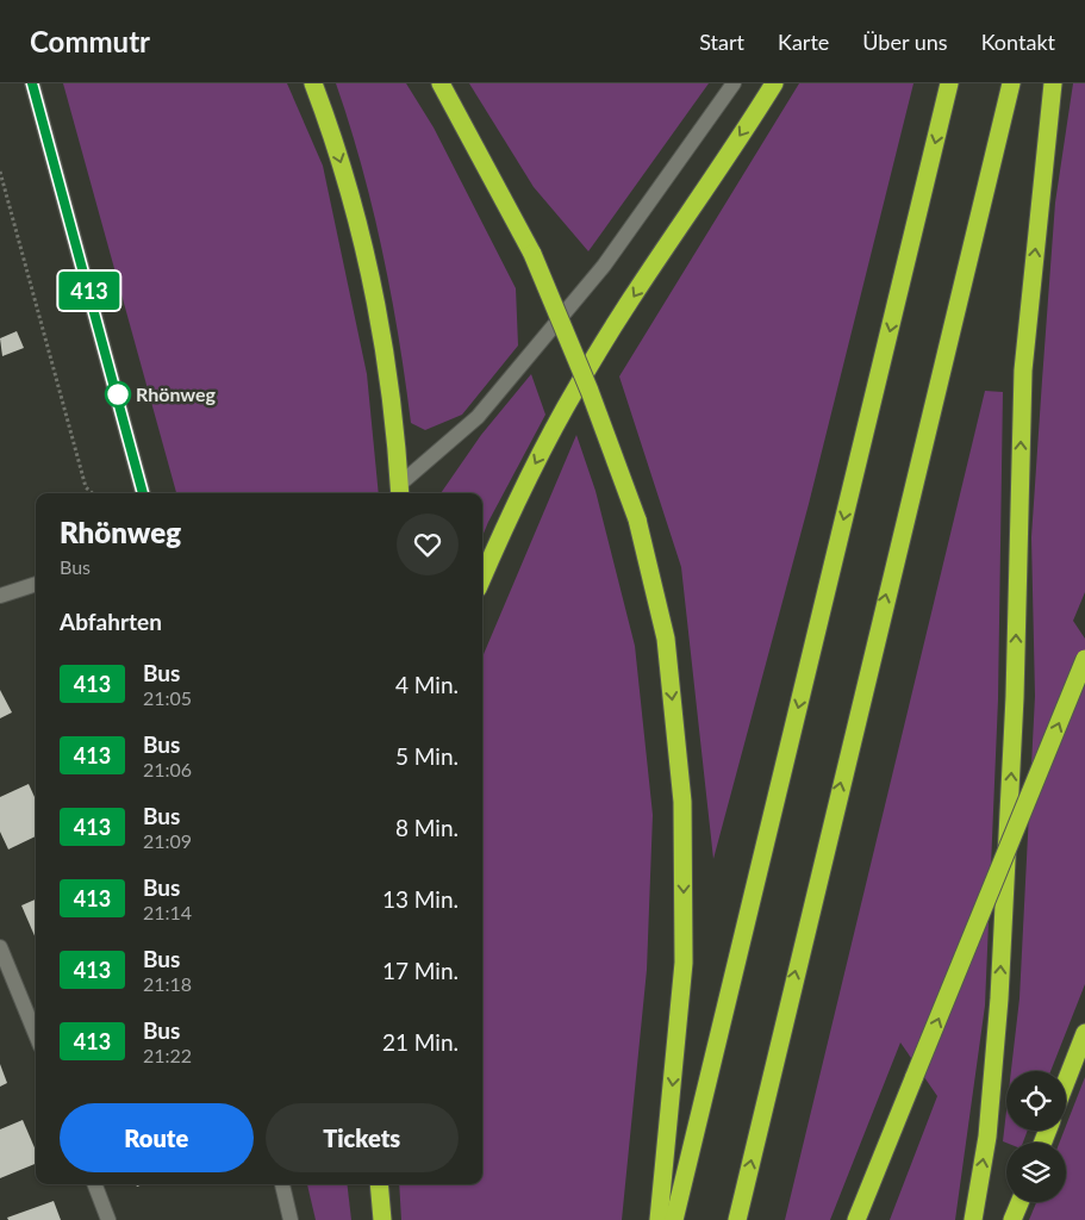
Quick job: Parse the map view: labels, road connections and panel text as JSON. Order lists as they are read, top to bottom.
{
  "places": ["Rhönweg"],
  "lines": ["bus line 413"],
  "page": {
    "header": "Commutr",
    "nav": [
      "Start",
      "Karte",
      "Über uns",
      "Kontakt"
    ],
    "on_map": "413",
    "heading": [
      ["Rhönweg", "Bus"],
      "Abfahrten"
    ],
    "list": [
      {
        "mark": "413",
        "name": "Bus",
        "note": "21:05",
        "value": "4 Min."
      },
      {
        "mark": "413",
        "name": "Bus",
        "note": "21:06",
        "value": "5 Min."
      },
      {
        "mark": "413",
        "name": "Bus",
        "note": "21:09",
        "value": "8 Min."
      },
      {
        "mark": "413",
        "name": "Bus",
        "note": "21:14",
        "value": "13 Min."
      },
      {
        "mark": "413",
        "name": "Bus",
        "note": "21:18",
        "value": "17 Min."
      },
      {
        "mark": "413",
        "name": "Bus",
        "note": "21:22",
        "value": "21 Min."
      }
    ],
    "buttons": ["Route", "Tickets"]
  }
}
